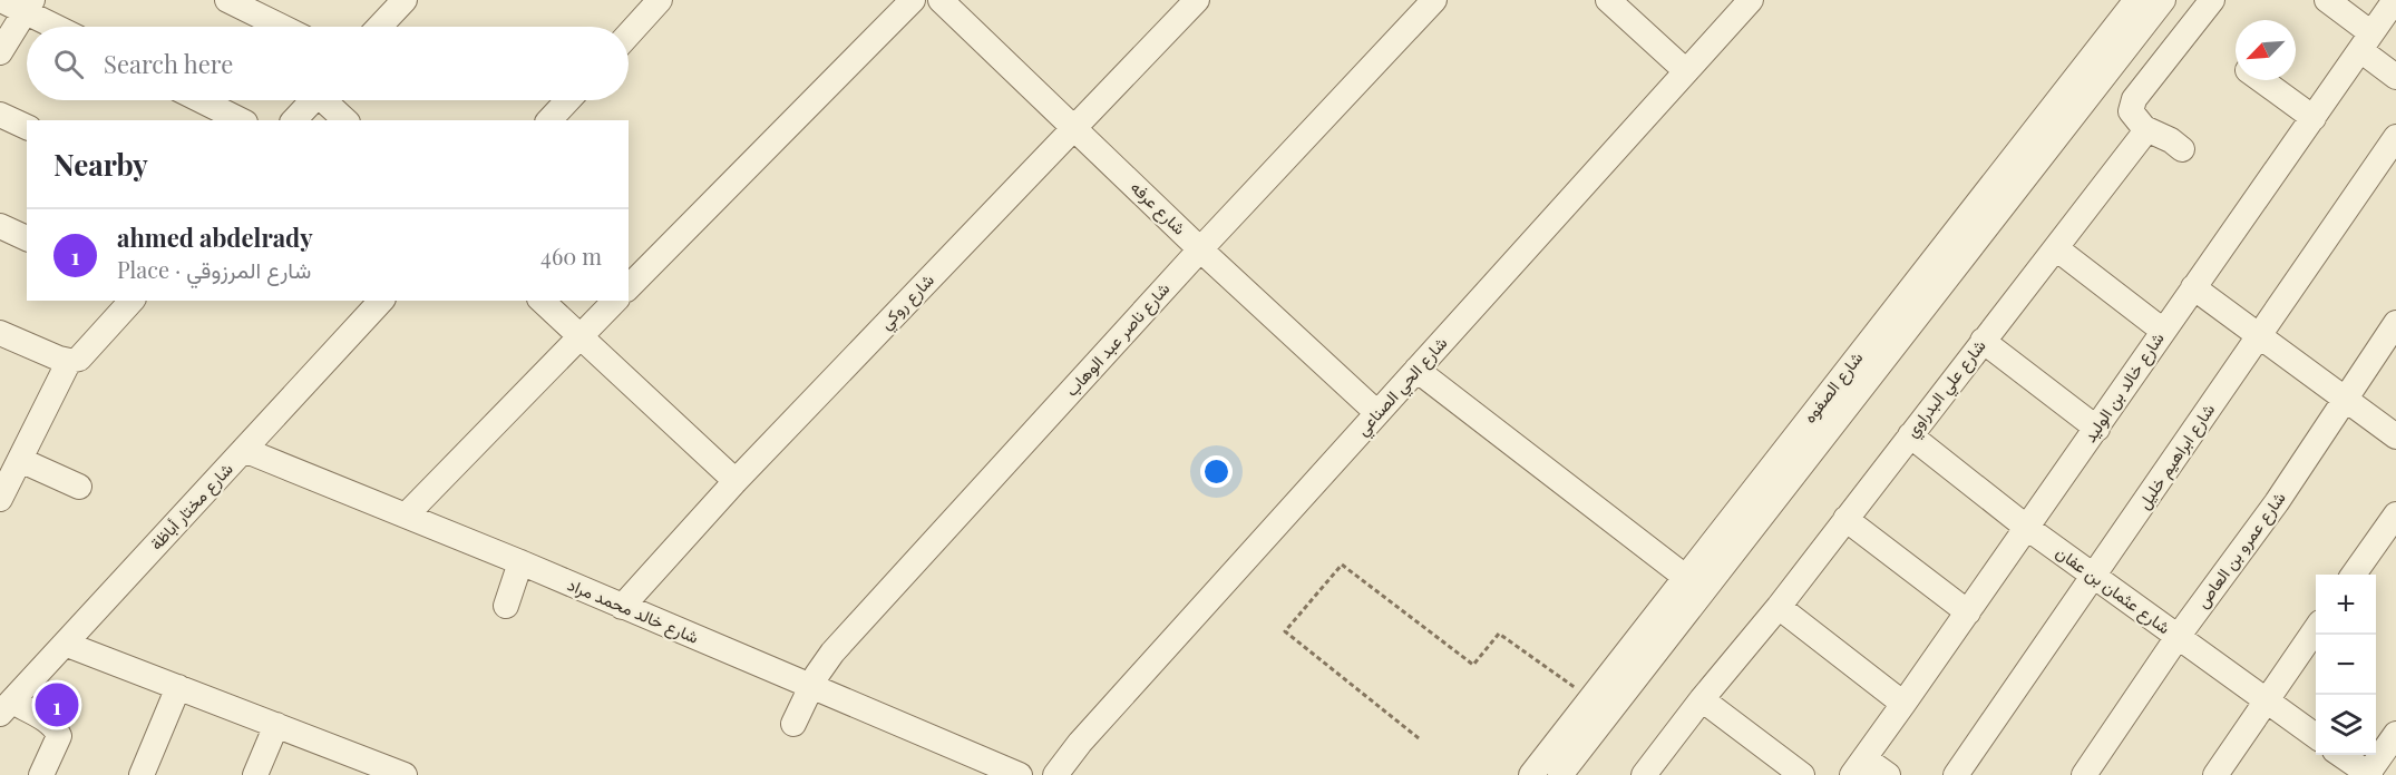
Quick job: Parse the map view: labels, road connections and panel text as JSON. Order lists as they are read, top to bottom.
{
  "streets": {
    "street": [
      "شارع عرفه",
      "شارع روكي",
      "شارع ناصر عبد الوهاب",
      "شارع الحي الصناعي",
      "شارع الصفوه",
      "شارع خالد بن الوليد",
      "شارع علي البدراوي",
      "شارع ابراهيم خليل",
      "شارع مختار أباظة",
      "شارع عمرو بن العاص",
      "شارع عثمان بن عفان",
      "شارع خالد محمد مراد"
    ]
  },
  "crossings": [
    ["شارع عرفه", "شارع روكي"],
    ["شارع عرفه", "شارع ناصر عبد الوهاب"],
    ["شارع عرفه", "شارع الحي الصناعي"],
    ["شارع روكي", "شارع خالد محمد مراد"],
    ["شارع ناصر عبد الوهاب", "شارع خالد محمد مراد"],
    ["شارع خالد بن الوليد", "شارع عثمان بن عفان"],
    ["شارع علي البدراوي", "شارع عثمان بن عفان"],
    ["شارع ابراهيم خليل", "شارع عثمان بن عفان"],
    ["شارع مختار أباظة", "شارع خالد محمد مراد"],
    ["شارع عمرو بن العاص", "شارع عثمان بن عفان"]
  ],
  "north": "bottom left",
  "page": {
    "search": "Search here",
    "heading": "Nearby",
    "list": [
      {
        "mark": "1",
        "name": "ahmed abdelrady",
        "note": "Place · شارع المرزوقي",
        "value": "460 m"
      }
    ],
    "map_buttons": ["+", "−"],
    "pins": "1"
  }
}
